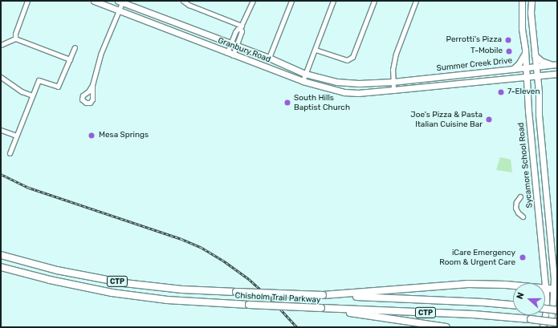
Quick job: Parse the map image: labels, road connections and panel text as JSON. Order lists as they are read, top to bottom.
{
  "streets": {
    "highway": ["CTP", "Chisholm Trail Parkway"],
    "main road": ["Granbury Road", "Summer Creek Drive", "Sycamore School Road"]
  },
  "crossings": [
    ["Granbury Road", "Summer Creek Drive"],
    ["Summer Creek Drive", "Sycamore School Road"]
  ],
  "places": [
    "Perrotti's Pizza",
    "T-Mobile",
    "7-Eleven",
    "South Hills Baptist Church",
    "Joe's Pizza & Pasta Italian Cuisine Bar",
    "Mesa Springs",
    "iCare Emergency Room & Urgent Care"
  ],
  "north": "left"
}
